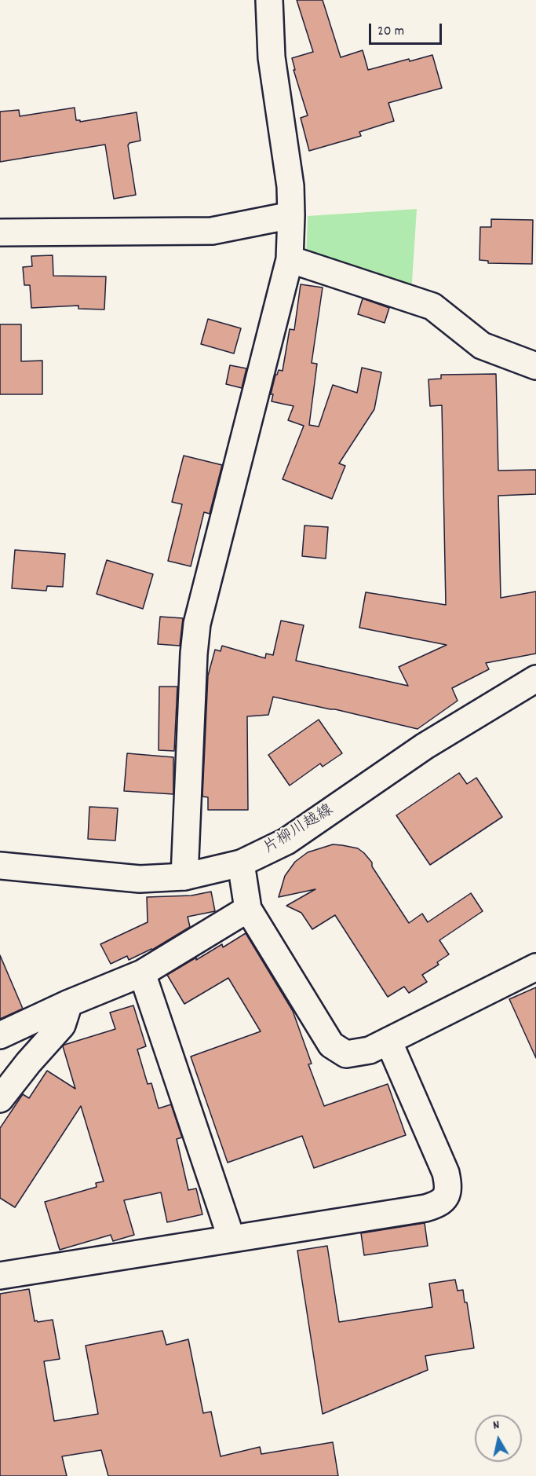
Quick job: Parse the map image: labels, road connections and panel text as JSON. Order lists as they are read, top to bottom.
{
  "streets": {
    "street": ["片柳川越線"]
  },
  "scale_bar": "20 m",
  "north": "top"
}
